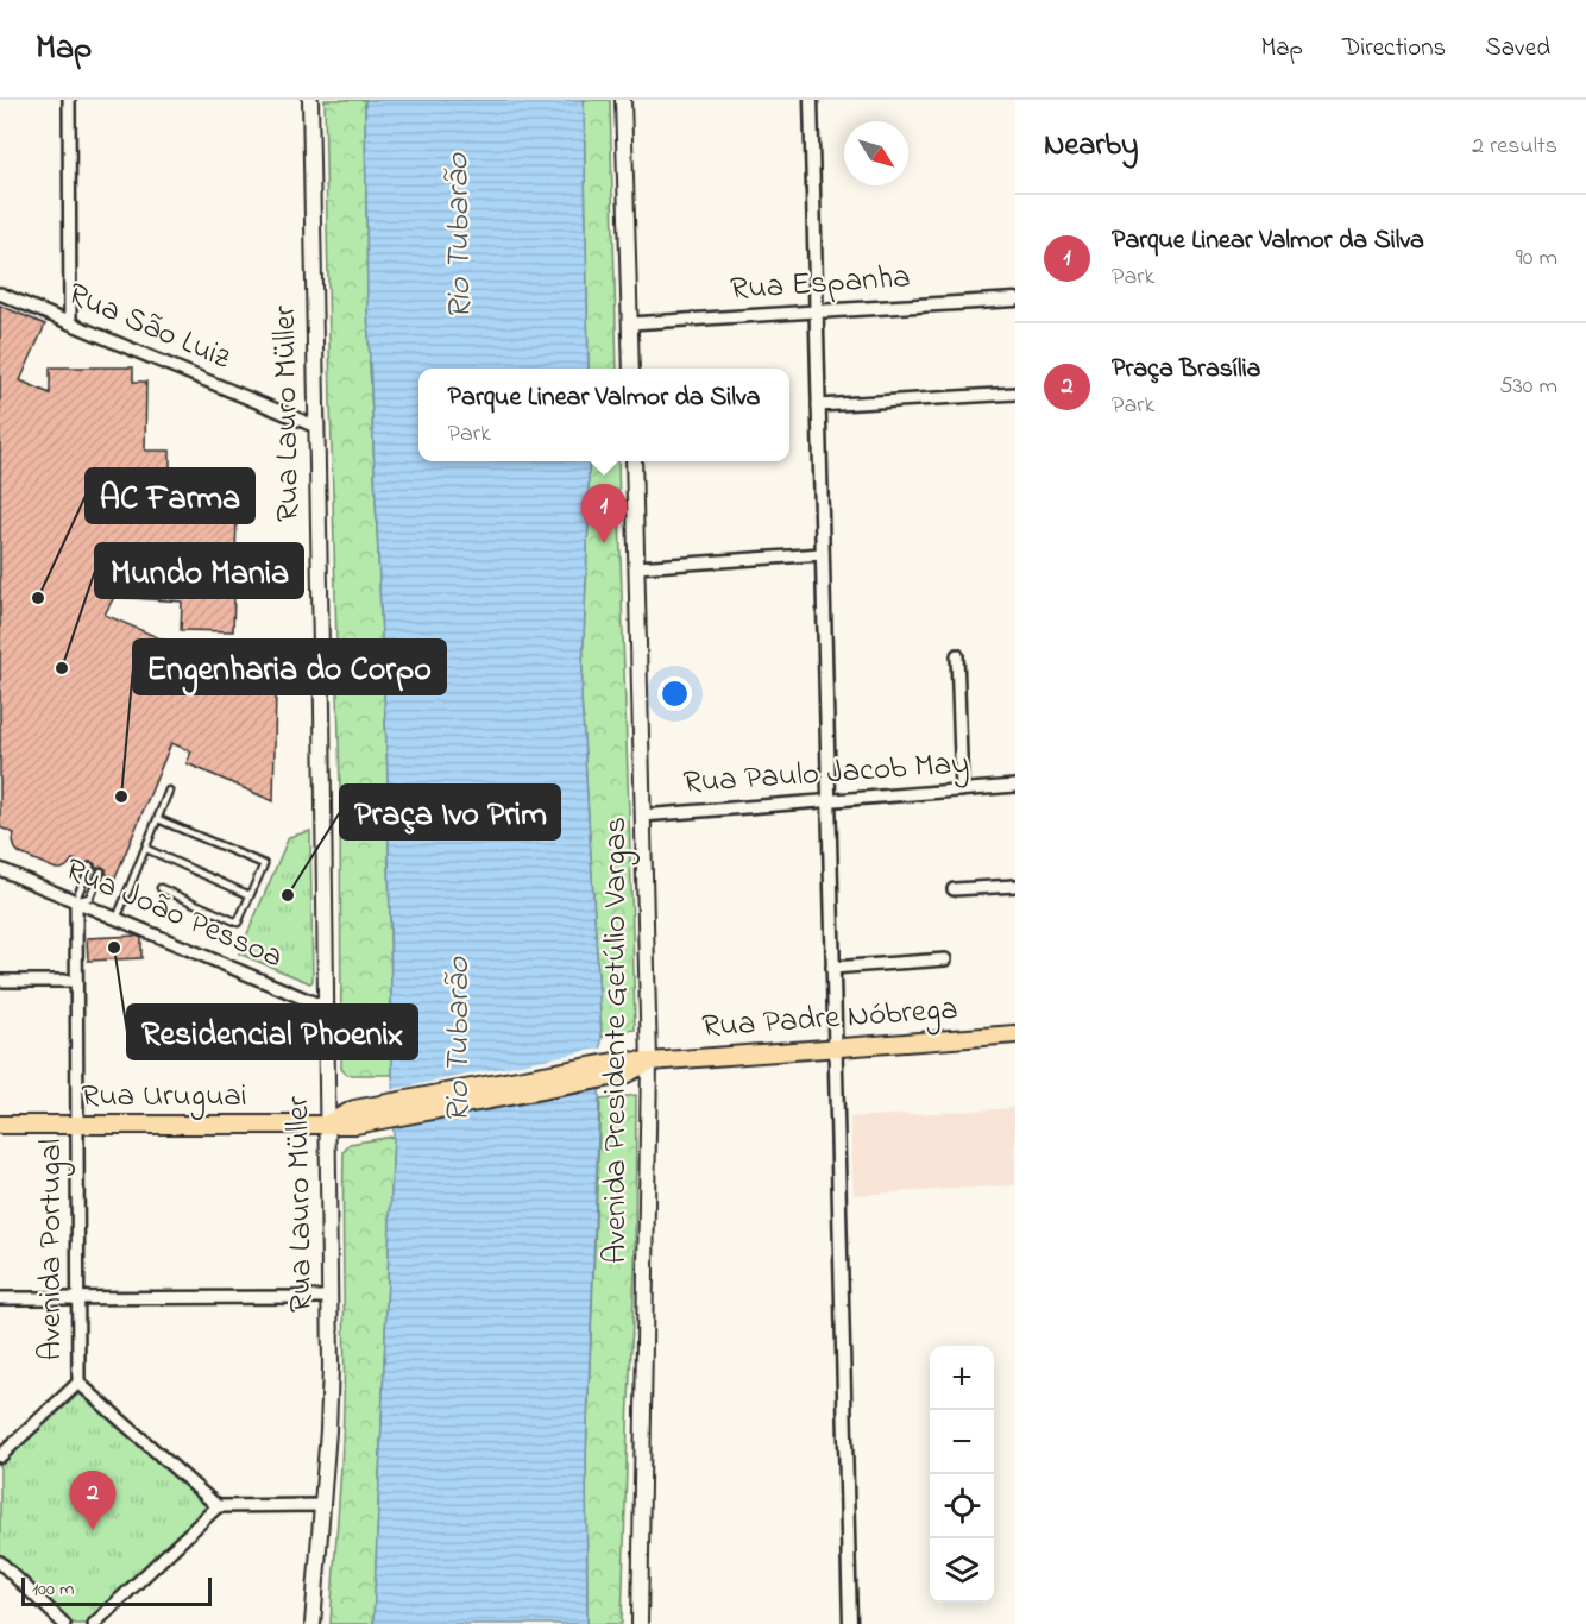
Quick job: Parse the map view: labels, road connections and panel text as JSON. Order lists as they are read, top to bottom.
{
  "streets": {
    "main road": [
      "Rua Lauro Müller",
      "Rua Padre Nóbrega",
      "Avenida Presidente Getúlio Vargas",
      "Rua Uruguai"
    ],
    "street": [
      "Rua Espanha",
      "Rua São Luiz",
      "Rua Paulo Jacob May",
      "Rua João Pessoa",
      "Avenida Portugal"
    ]
  },
  "crossings": [
    ["Rua São Luiz", "Rua Lauro Müller"],
    ["Rua Lauro Müller", "Rua João Pessoa"],
    ["Rua Lauro Müller", "Rua Uruguai"],
    ["Rua Paulo Jacob May", "Avenida Presidente Getúlio Vargas"],
    ["Rua João Pessoa", "Avenida Portugal"],
    ["Rua Padre Nóbrega", "Avenida Presidente Getúlio Vargas"],
    ["Rua Padre Nóbrega", "Rua Uruguai"],
    ["Rua Uruguai", "Avenida Portugal"]
  ],
  "water": ["Rio Tubarão"],
  "places": [
    "AC Farma",
    "Mundo Mania",
    "Engenharia do Corpo",
    "Praça Ivo Prim",
    "Residencial Phoenix"
  ],
  "scale_bar": "100 m",
  "north": "bottom right",
  "page": {
    "header": "Map",
    "nav": ["Map", "Directions", "Saved"],
    "heading": ["Nearby", "2 results"],
    "list": [
      {
        "mark": "1",
        "name": "Parque Linear Valmor da Silva",
        "note": "Park",
        "value": "90 m"
      },
      {
        "mark": "2",
        "name": "Praça Brasília",
        "note": "Park",
        "value": "530 m"
      }
    ],
    "popup": ["Parque Linear Valmor da Silva", "Park"],
    "pins": ["1", "2"],
    "map_buttons": ["+", "−"],
    "scale": "100 m"
  }
}
